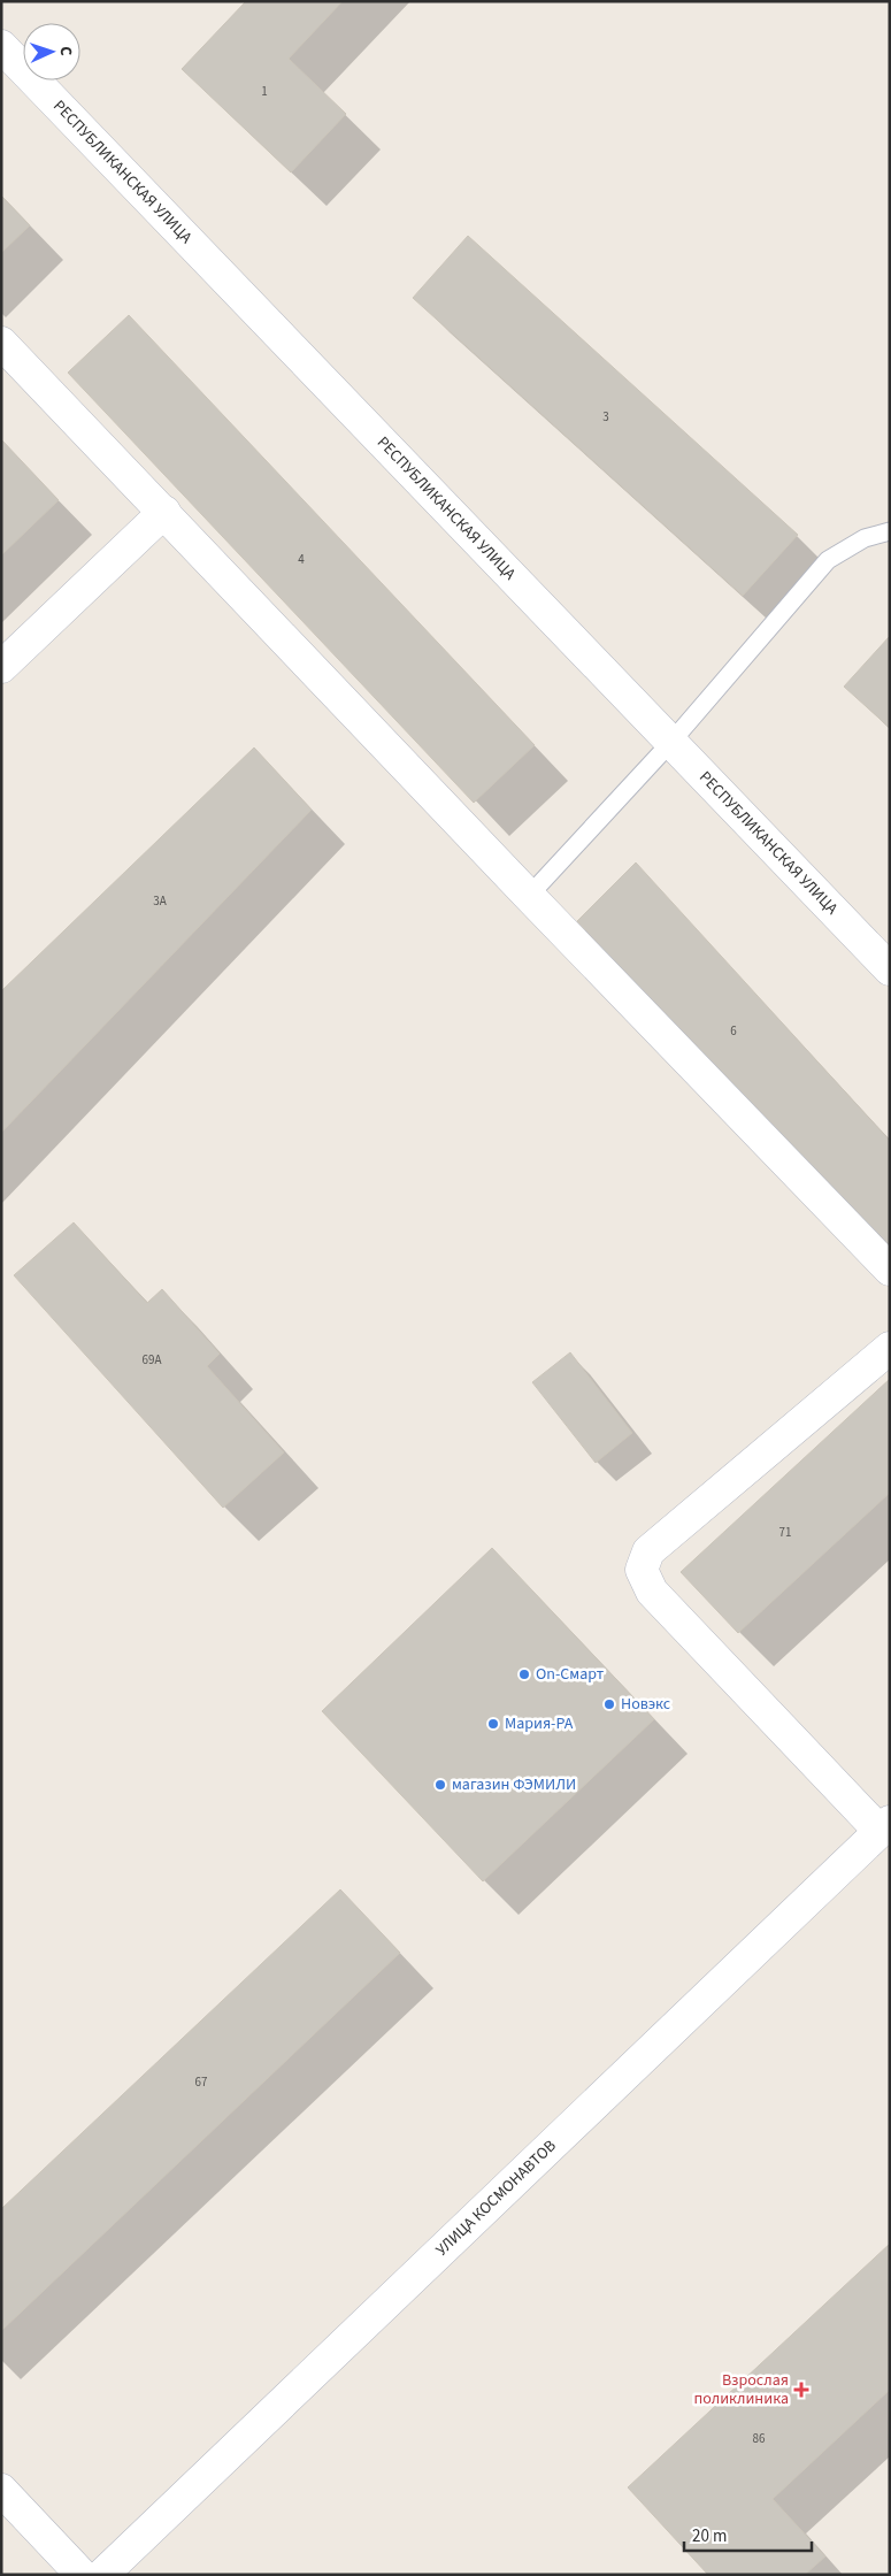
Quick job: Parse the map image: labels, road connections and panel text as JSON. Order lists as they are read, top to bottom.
{
  "streets": {
    "street": ["РЕСПУБЛИКАНСКАЯ УЛИЦА", "УЛИЦА КОСМОНАВТОВ"]
  },
  "places": {
    "other": [
      "On-Смарт",
      "Новэкс",
      "Мария-РА",
      "магазин ФЭМИЛИ"
    ],
    "health": ["Взрослая поликлиника"]
  },
  "house_numbers": [
    "1",
    "3",
    "4",
    "3А",
    "6",
    "69А",
    "71",
    "67",
    "86"
  ],
  "scale_bar": "20 m",
  "north": "right"
}
